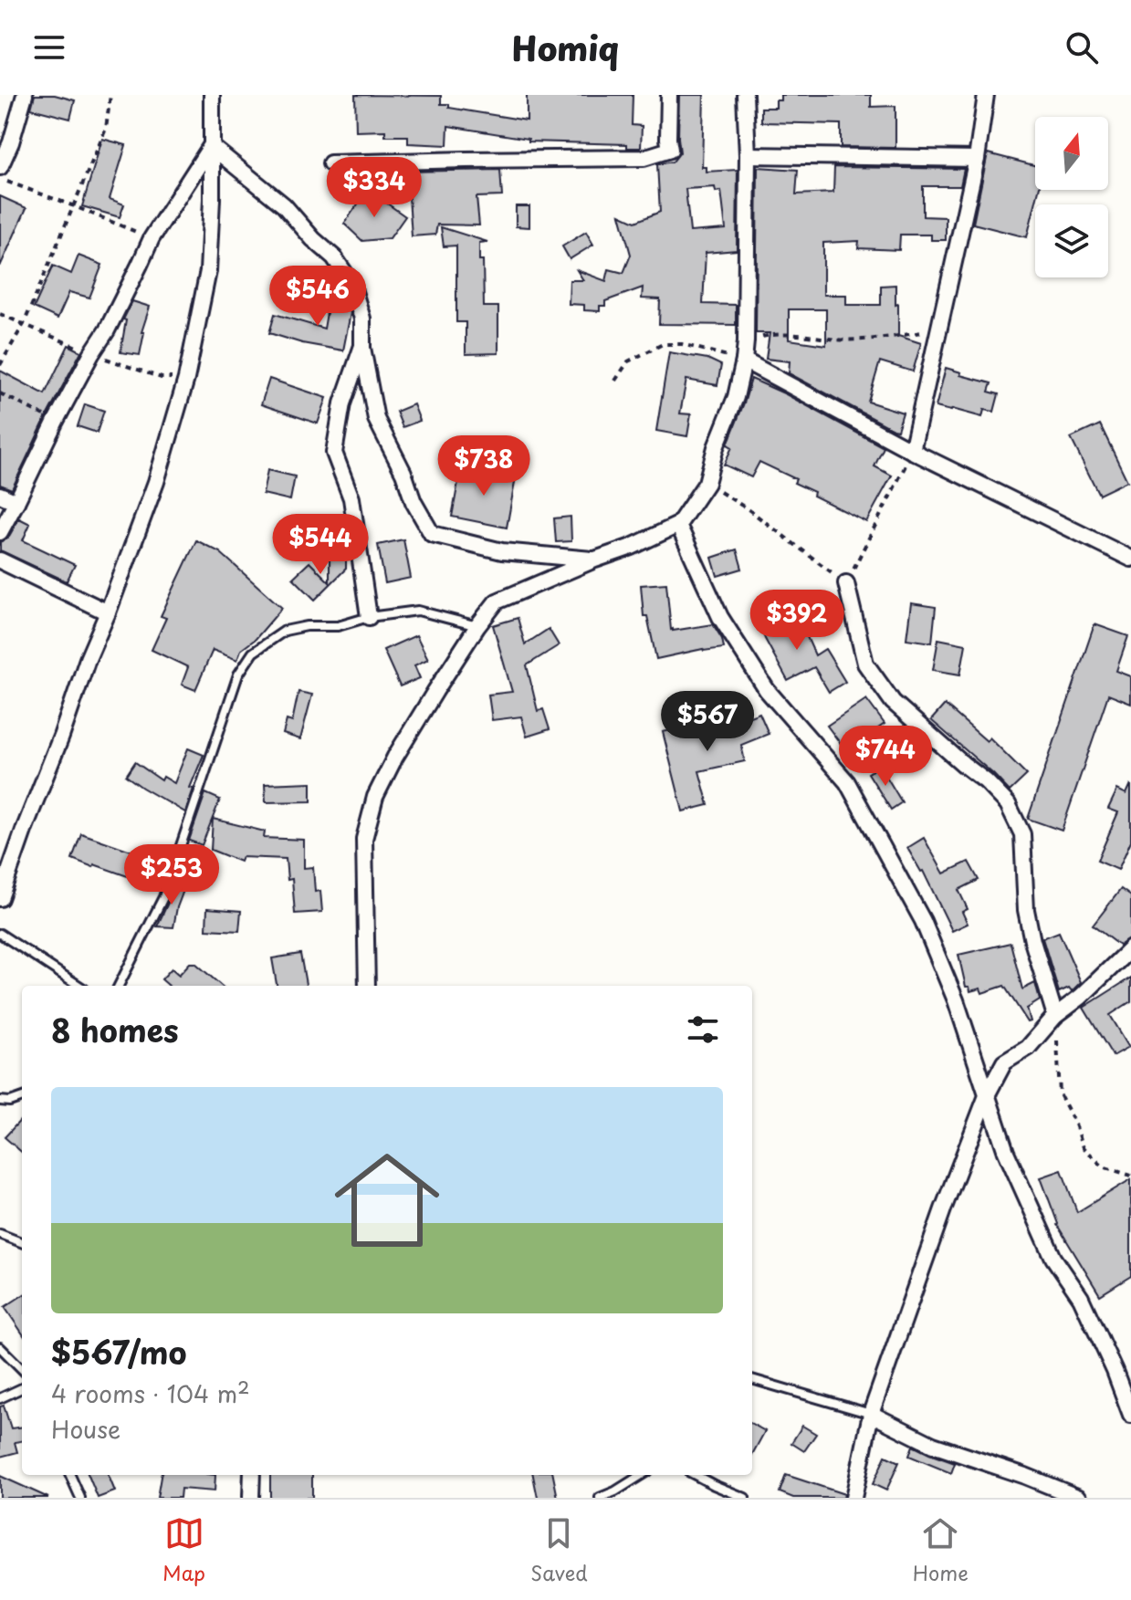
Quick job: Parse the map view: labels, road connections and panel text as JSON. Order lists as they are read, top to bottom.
{
  "north": "top",
  "page": {
    "header": "Homiq",
    "price": [
      "$334",
      "$546",
      "$738",
      "$544",
      "$392",
      "$567",
      "$744",
      "$253"
    ],
    "heading": "8 homes",
    "list": [
      {
        "name": "$567/mo",
        "note": "4 rooms · 104 m² · House"
      }
    ],
    "tabs": ["Map", "Saved", "Home"]
  }
}
